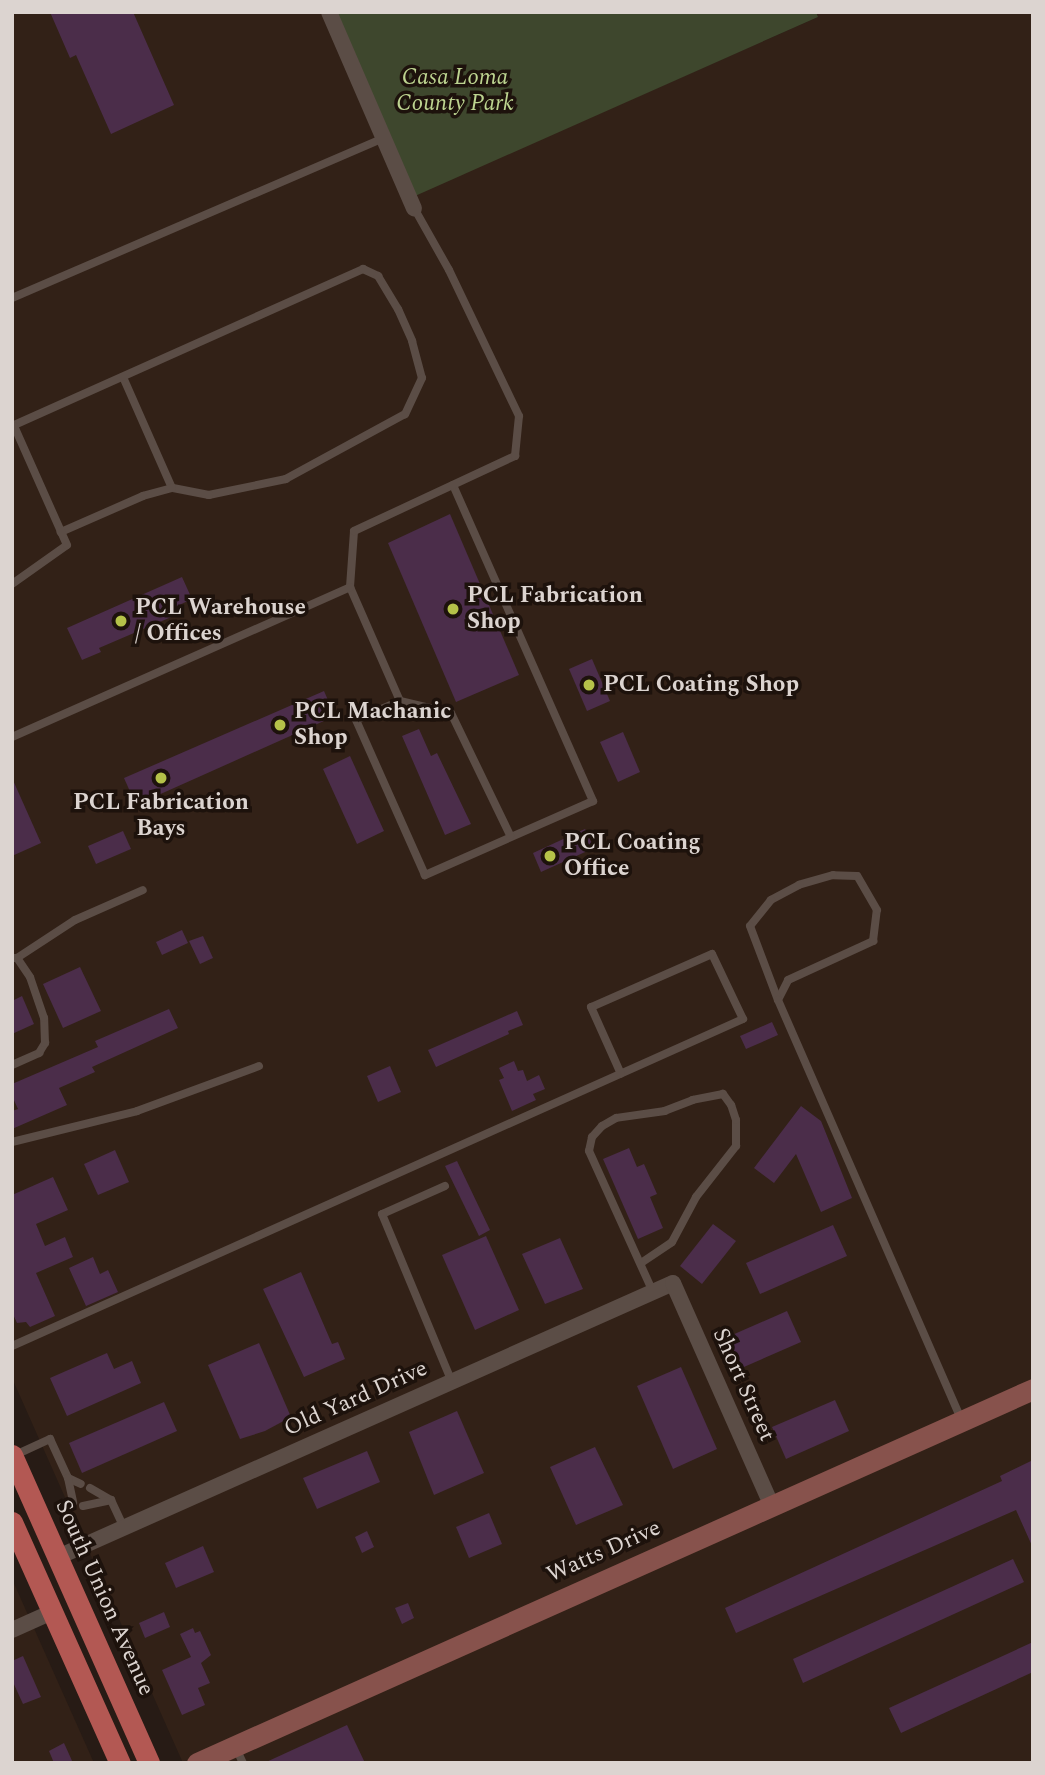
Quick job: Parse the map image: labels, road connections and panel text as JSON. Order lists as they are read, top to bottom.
{
  "streets": {
    "main road": ["South Union Avenue"],
    "street": ["Short Street", "Old Yard Drive", "Watts Drive"]
  },
  "crossings": [
    ["Short Street", "Old Yard Drive"],
    ["Short Street", "Watts Drive"],
    ["Old Yard Drive", "South Union Avenue"]
  ],
  "parks": ["Casa Loma County Park"],
  "places": [
    "PCL Fabrication Shop",
    "PCL Warehouse / Offices",
    "PCL Coating Shop",
    "PCL Machanic Shop",
    "PCL Fabrication Bays",
    "PCL Coating Office"
  ]
}
